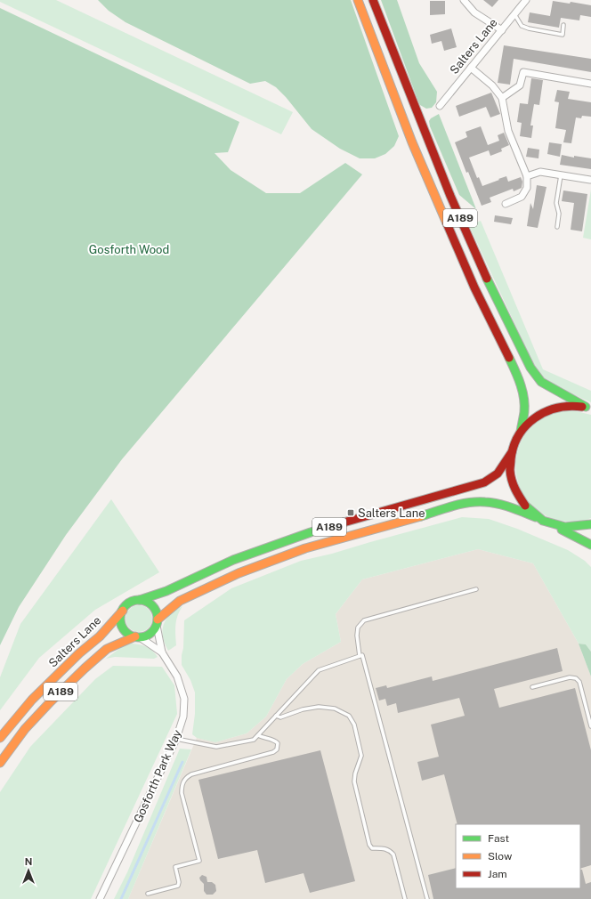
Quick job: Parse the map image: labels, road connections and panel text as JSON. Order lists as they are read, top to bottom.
{
  "streets": {
    "main road": ["Salters Lane", "A189"],
    "street": ["Gosforth Park Way"]
  },
  "crossings": [
    ["Salters Lane", "A189"],
    ["Salters Lane", "Gosforth Park Way"],
    ["A189", "Gosforth Park Way"]
  ],
  "parks": ["Gosforth Wood"],
  "places": {
    "transit": ["Salters Lane"]
  },
  "legend": ["Fast", "Slow", "Jam"],
  "north": "top"
}
